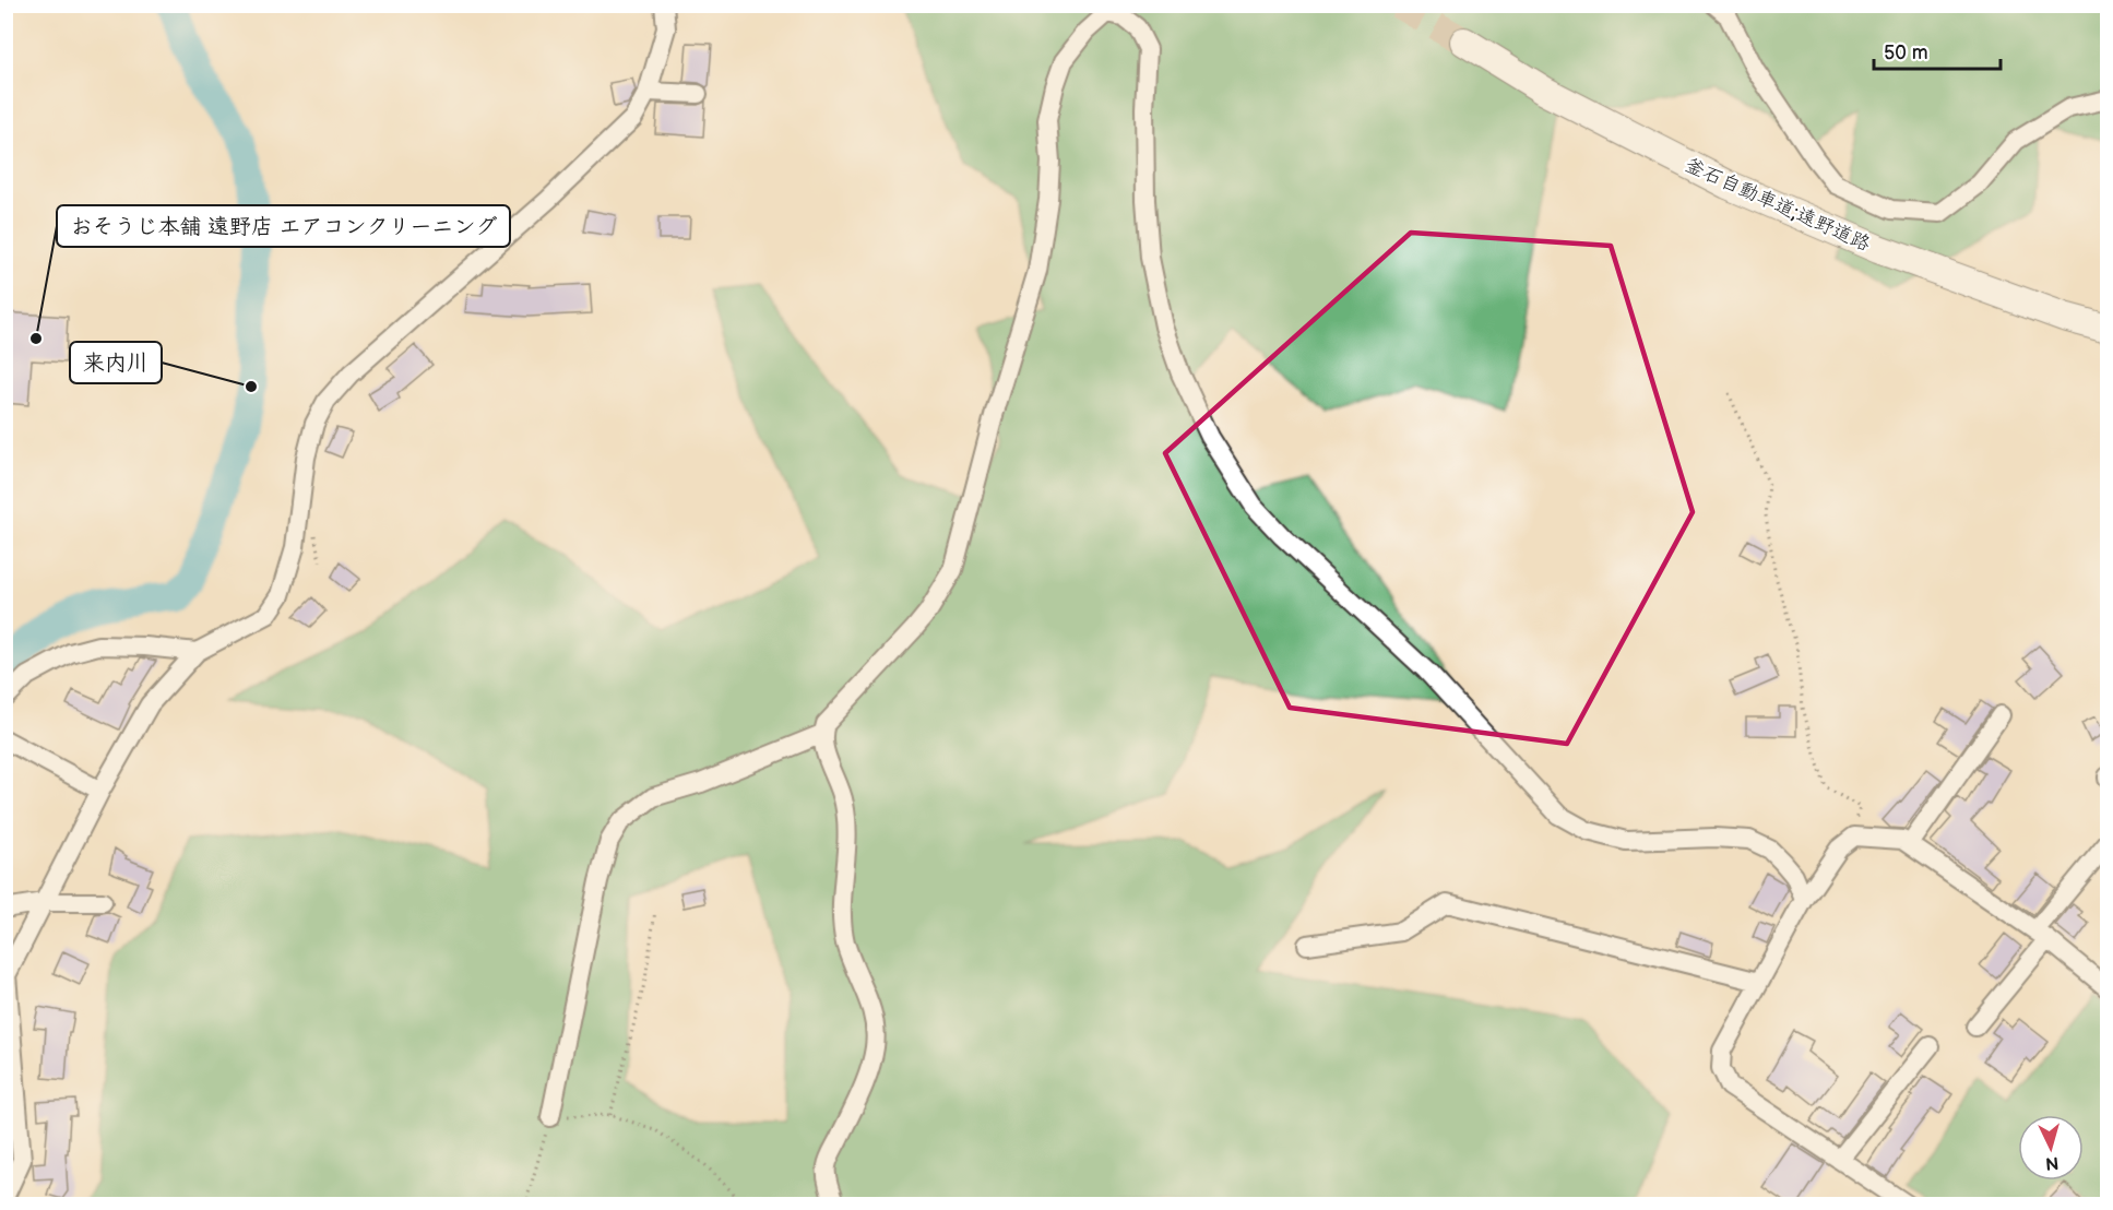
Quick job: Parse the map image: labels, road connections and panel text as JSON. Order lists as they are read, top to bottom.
{
  "streets": {
    "highway": ["釜石自動車道;遠野道路"]
  },
  "places": ["おそうじ本舗 遠野店 エアコンクリーニング", "来内川"],
  "scale_bar": "50 m",
  "north": "bottom"
}
